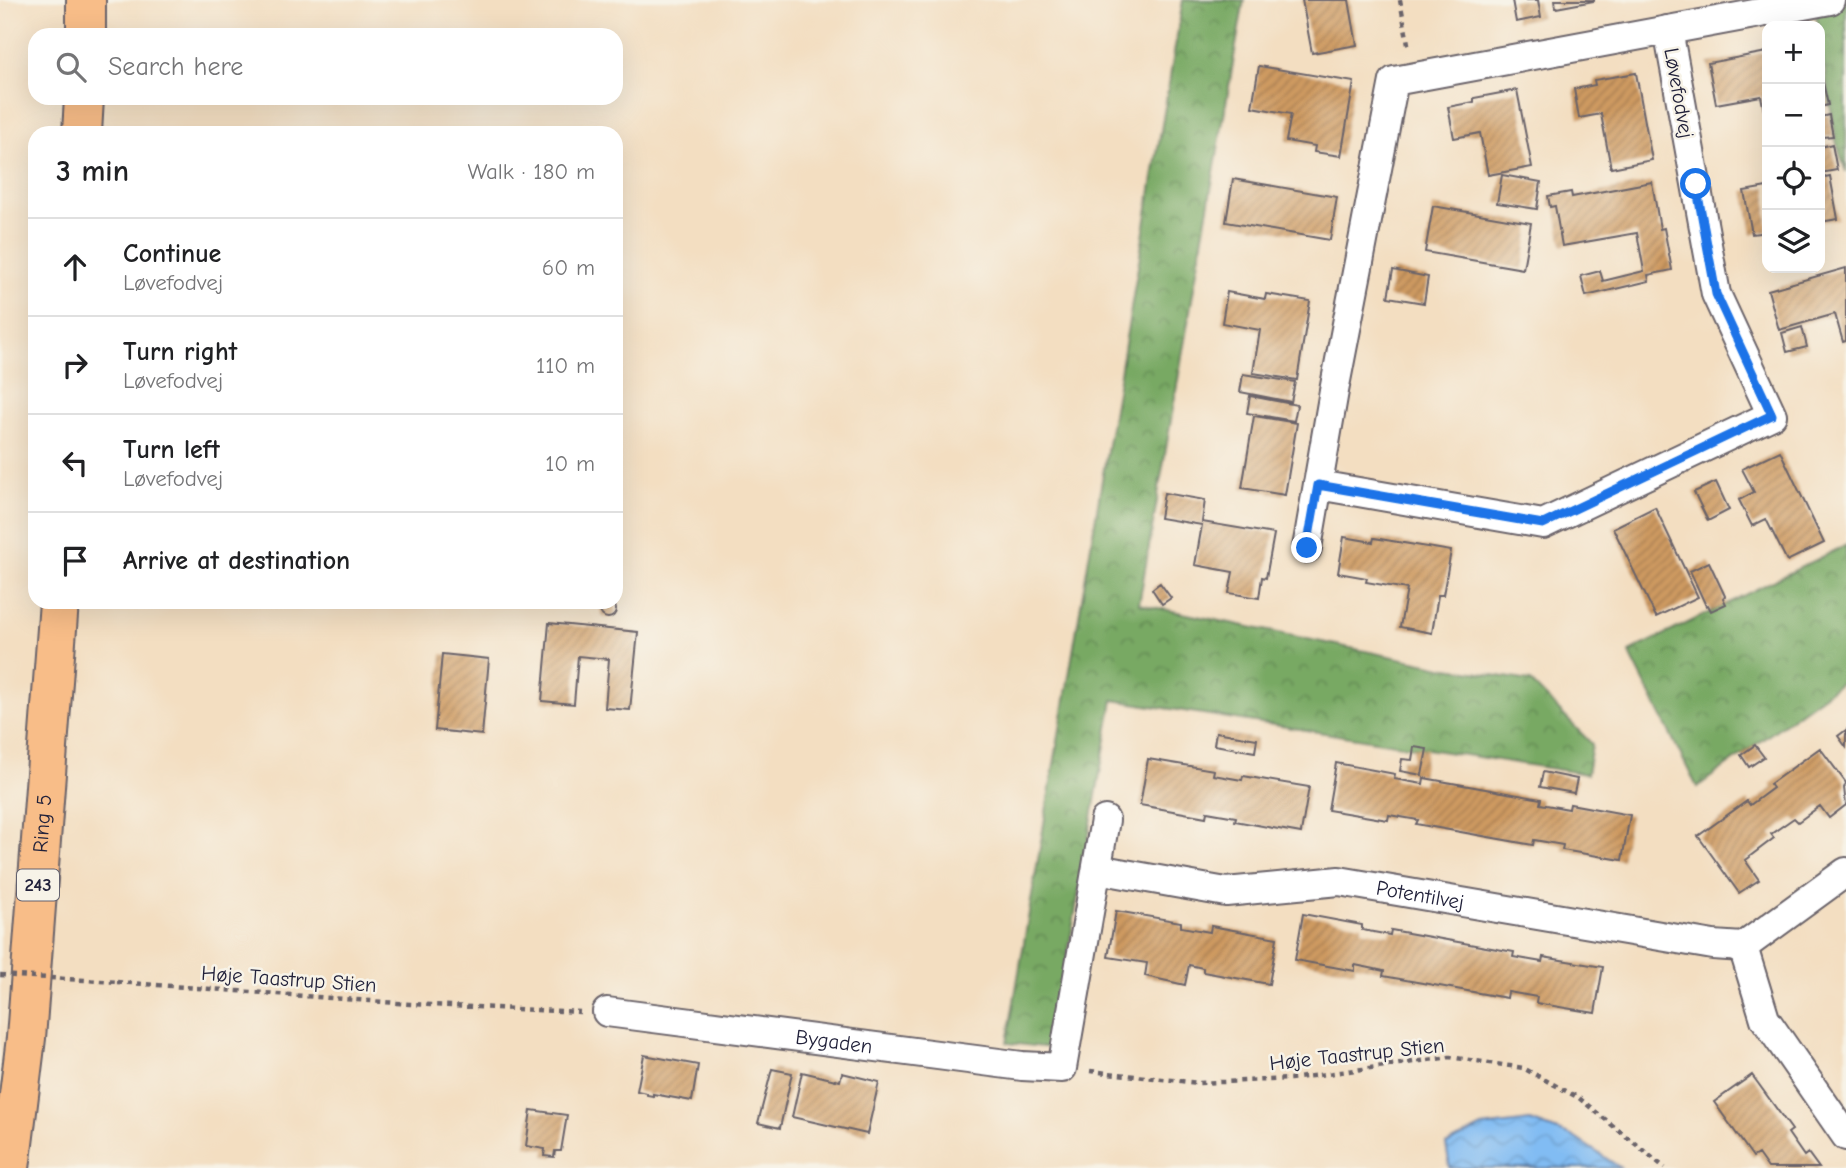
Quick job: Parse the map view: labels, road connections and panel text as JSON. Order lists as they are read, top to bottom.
{
  "streets": {
    "highway": ["Ring 5", "243"],
    "street": ["Løvefodvej", "Potentilvej", "Bygaden"],
    "path": ["Høje Taastrup Stien"]
  },
  "crossings": [
    ["Høje Taastrup Stien", "Bygaden"]
  ],
  "page": {
    "map_buttons": ["+", "−"],
    "search": "Search here",
    "heading": ["3 min", "Walk · 180 m"],
    "list": [
      ["Continue", "Løvefodvej", "60 m"],
      ["Turn right", "Løvefodvej", "110 m"],
      ["Turn left", "Løvefodvej", "10 m"],
      "Arrive at destination"
    ]
  }
}
